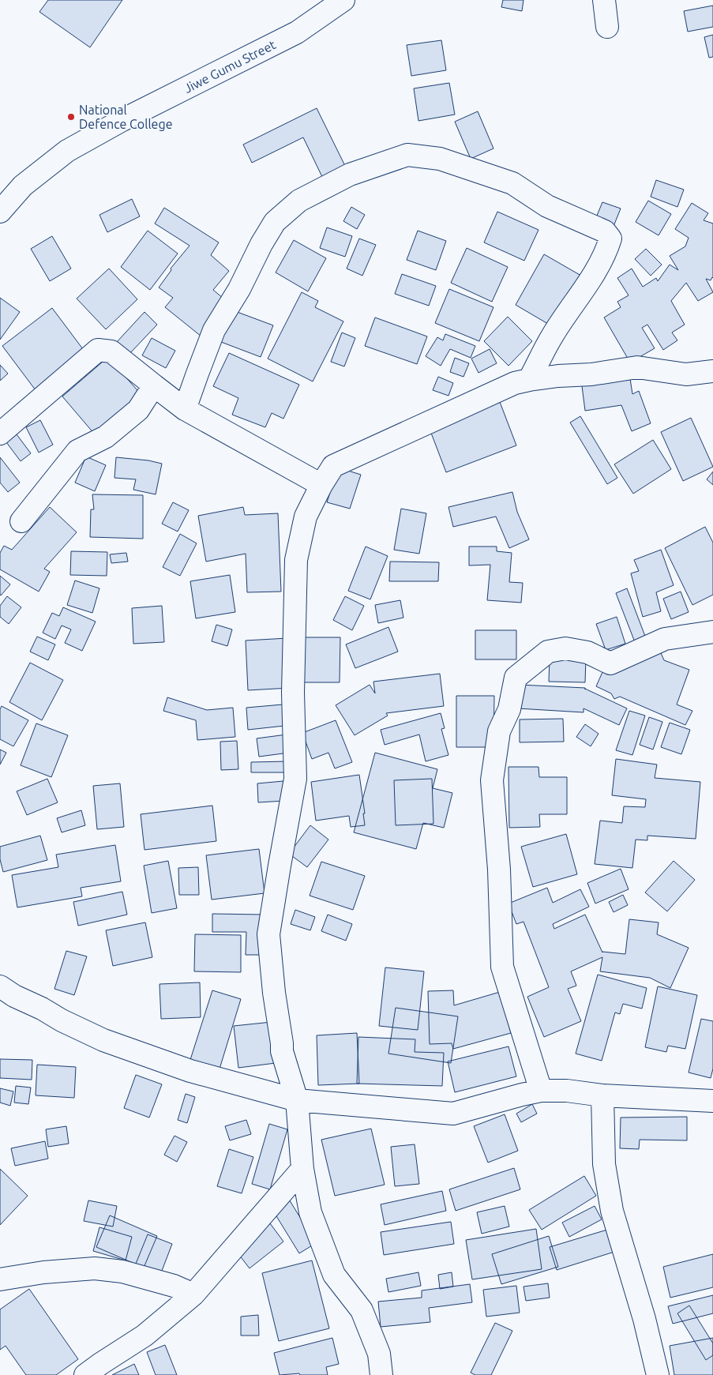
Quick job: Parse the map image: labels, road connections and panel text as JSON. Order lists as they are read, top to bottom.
{
  "streets": {
    "street": ["Jiwe Gumu Street"]
  },
  "places": ["National Defence College"]
}
